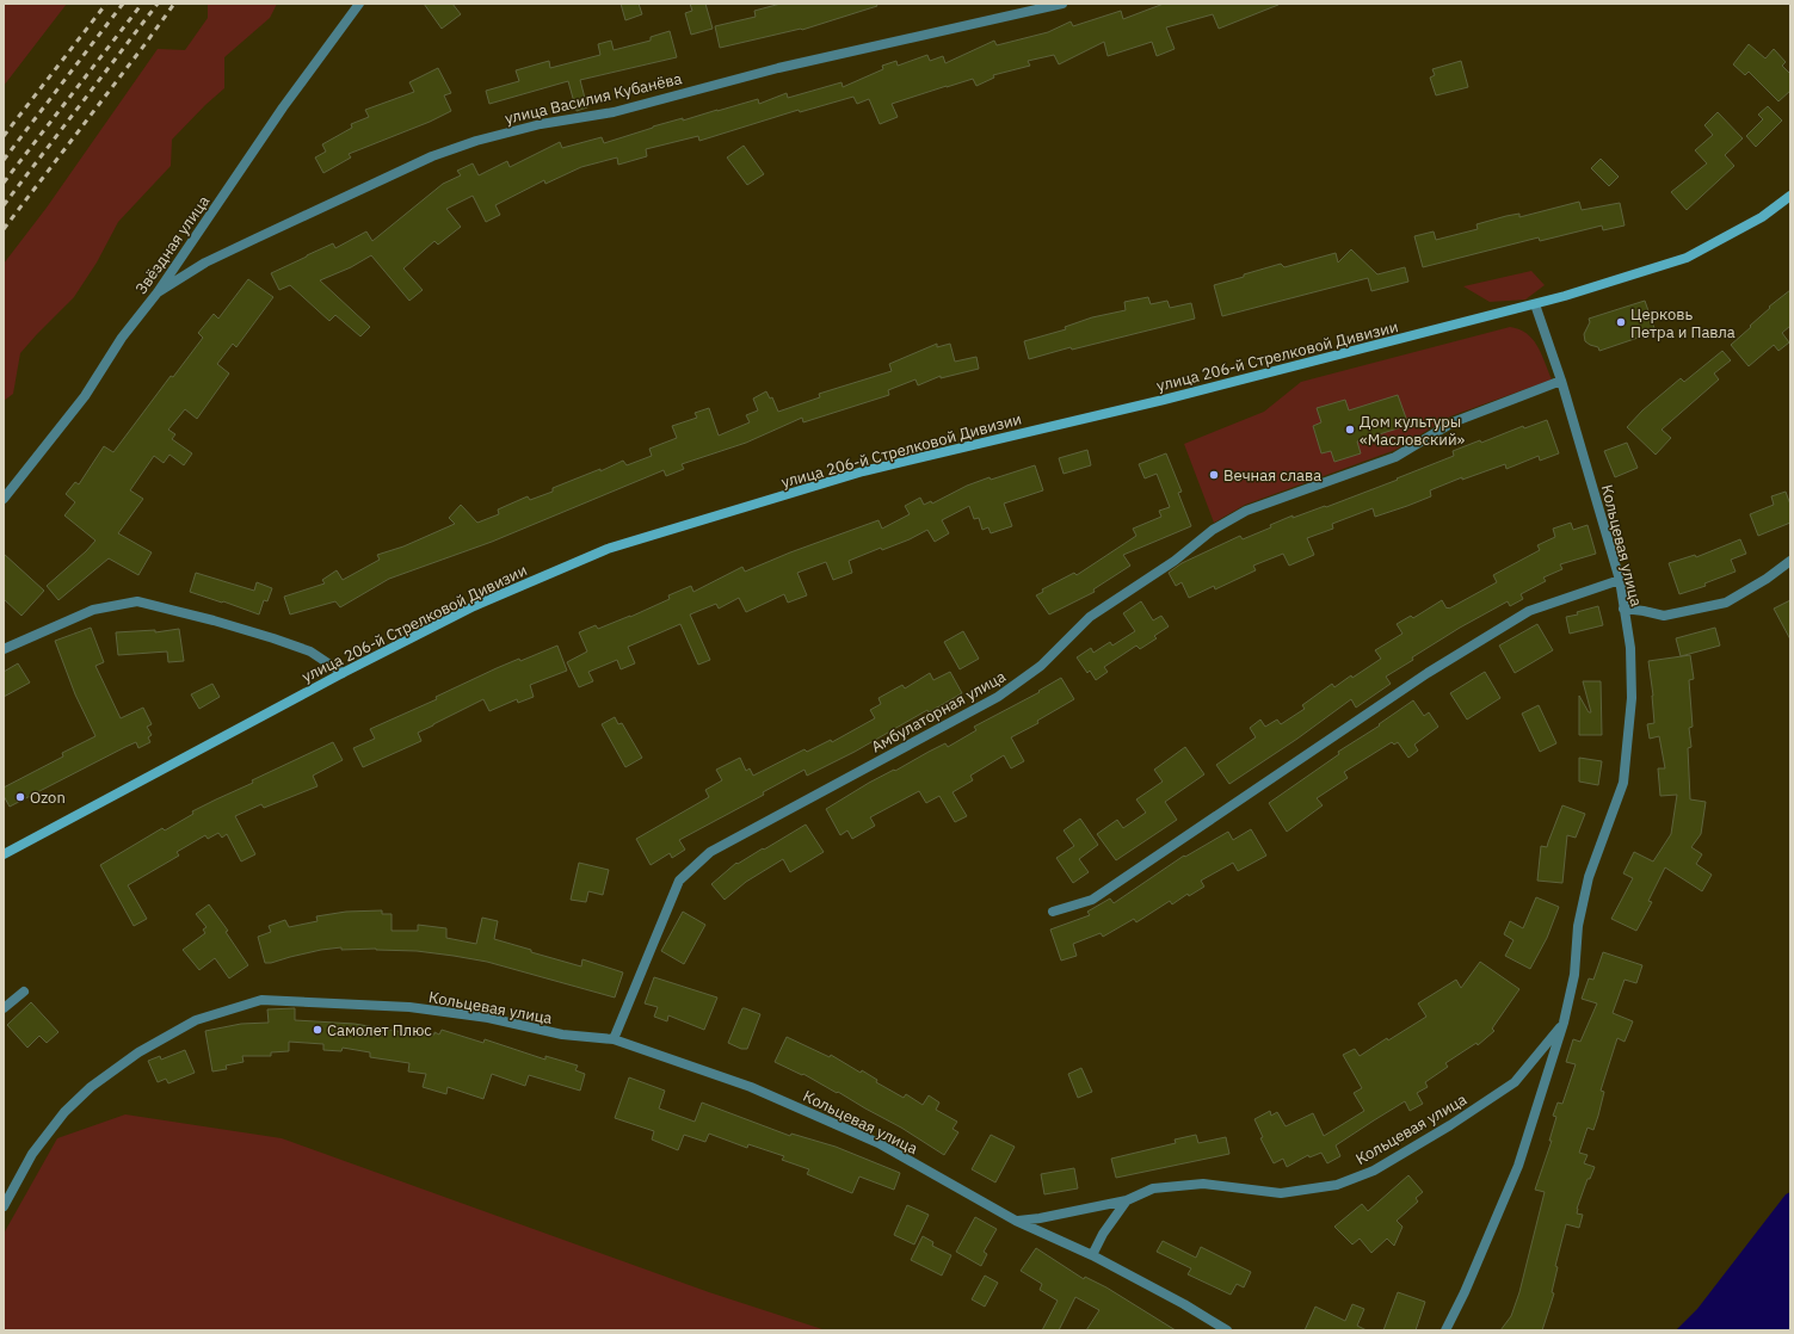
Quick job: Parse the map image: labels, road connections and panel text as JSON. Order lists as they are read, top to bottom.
{
  "streets": {
    "main road": ["улица 206-й Стрелковой Дивизии"],
    "street": [
      "улица Василия Кубанёва",
      "Звёздная улица",
      "Кольцевая улица",
      "Амбулаторная улица"
    ]
  },
  "crossings": [
    ["улица Василия Кубанёва", "Звёздная улица"],
    ["улица 206-й Стрелковой Дивизии", "Кольцевая улица"],
    ["Кольцевая улица", "Амбулаторная улица"]
  ],
  "places": [
    "Церковь Петра и Павла",
    "Дом культуры «Масловский»",
    "Вечная слава",
    "Ozon",
    "Самолет Плюс"
  ]
}
